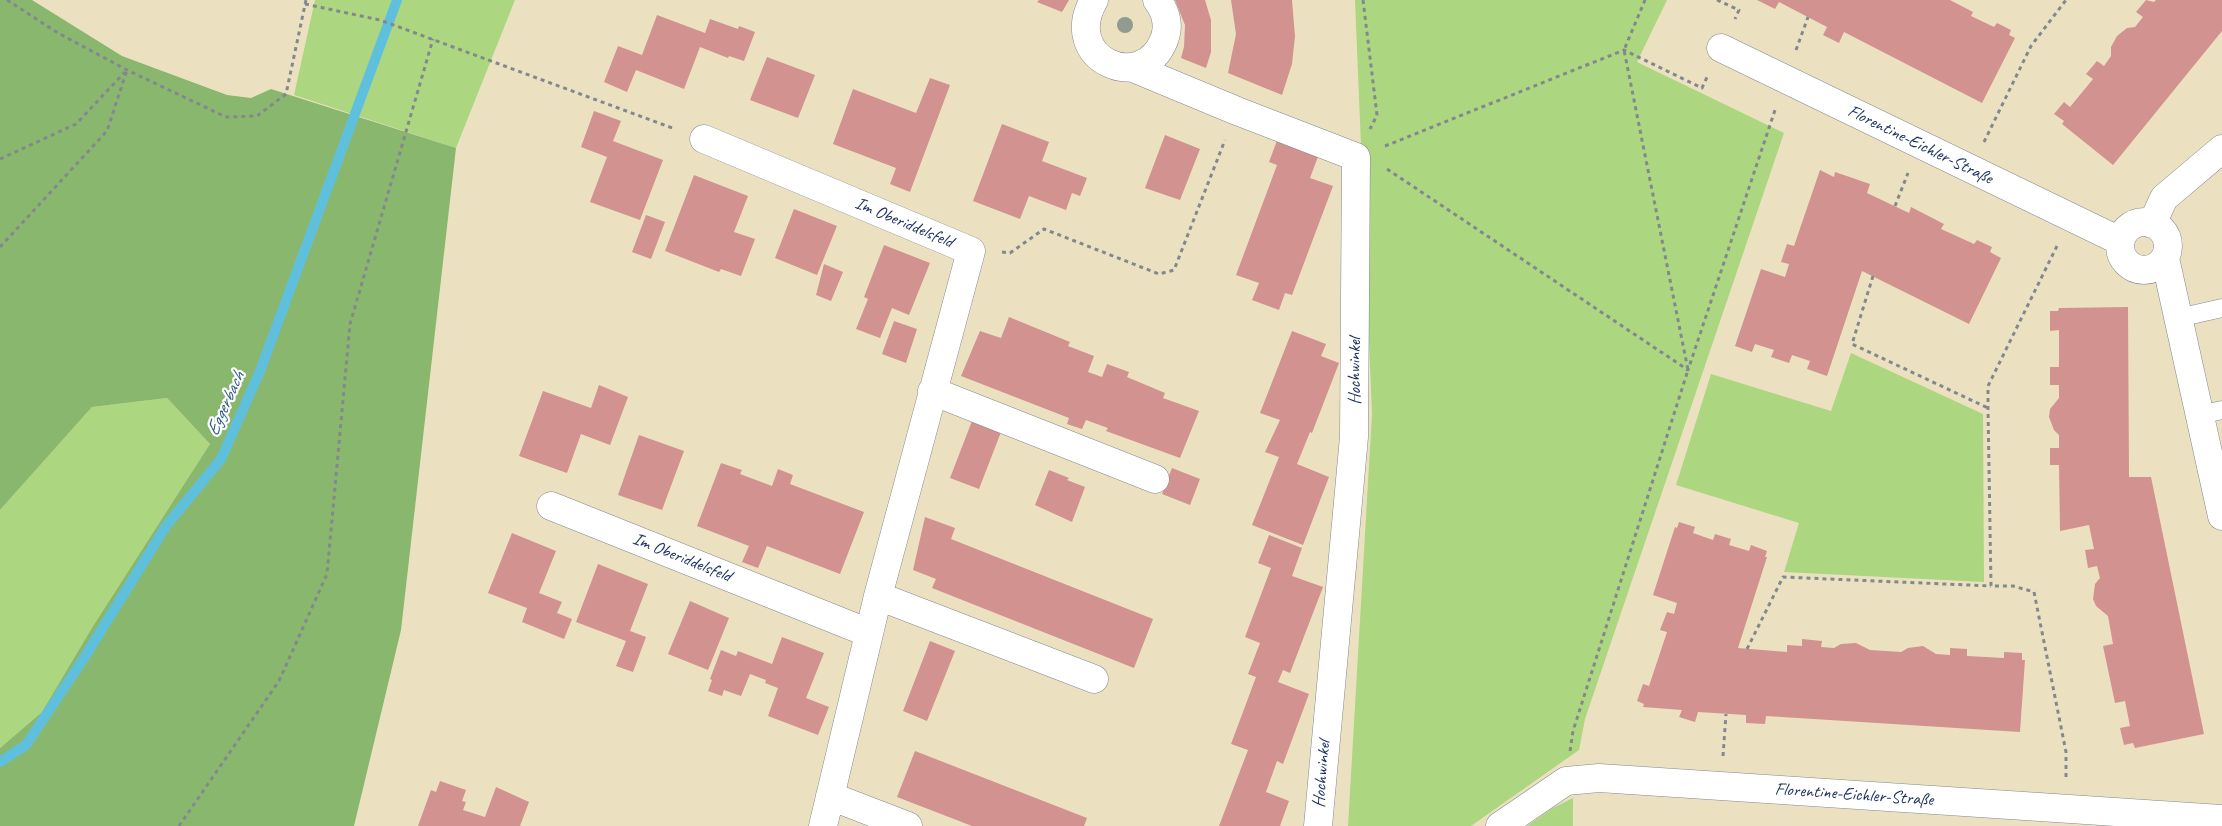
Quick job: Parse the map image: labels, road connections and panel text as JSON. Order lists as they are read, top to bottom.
{
  "streets": {
    "street": ["Florentine-Eichler-Straße", "Im Oberiddelsfeld", "Hochwinkel"]
  },
  "water": ["Eggerbach"]
}
